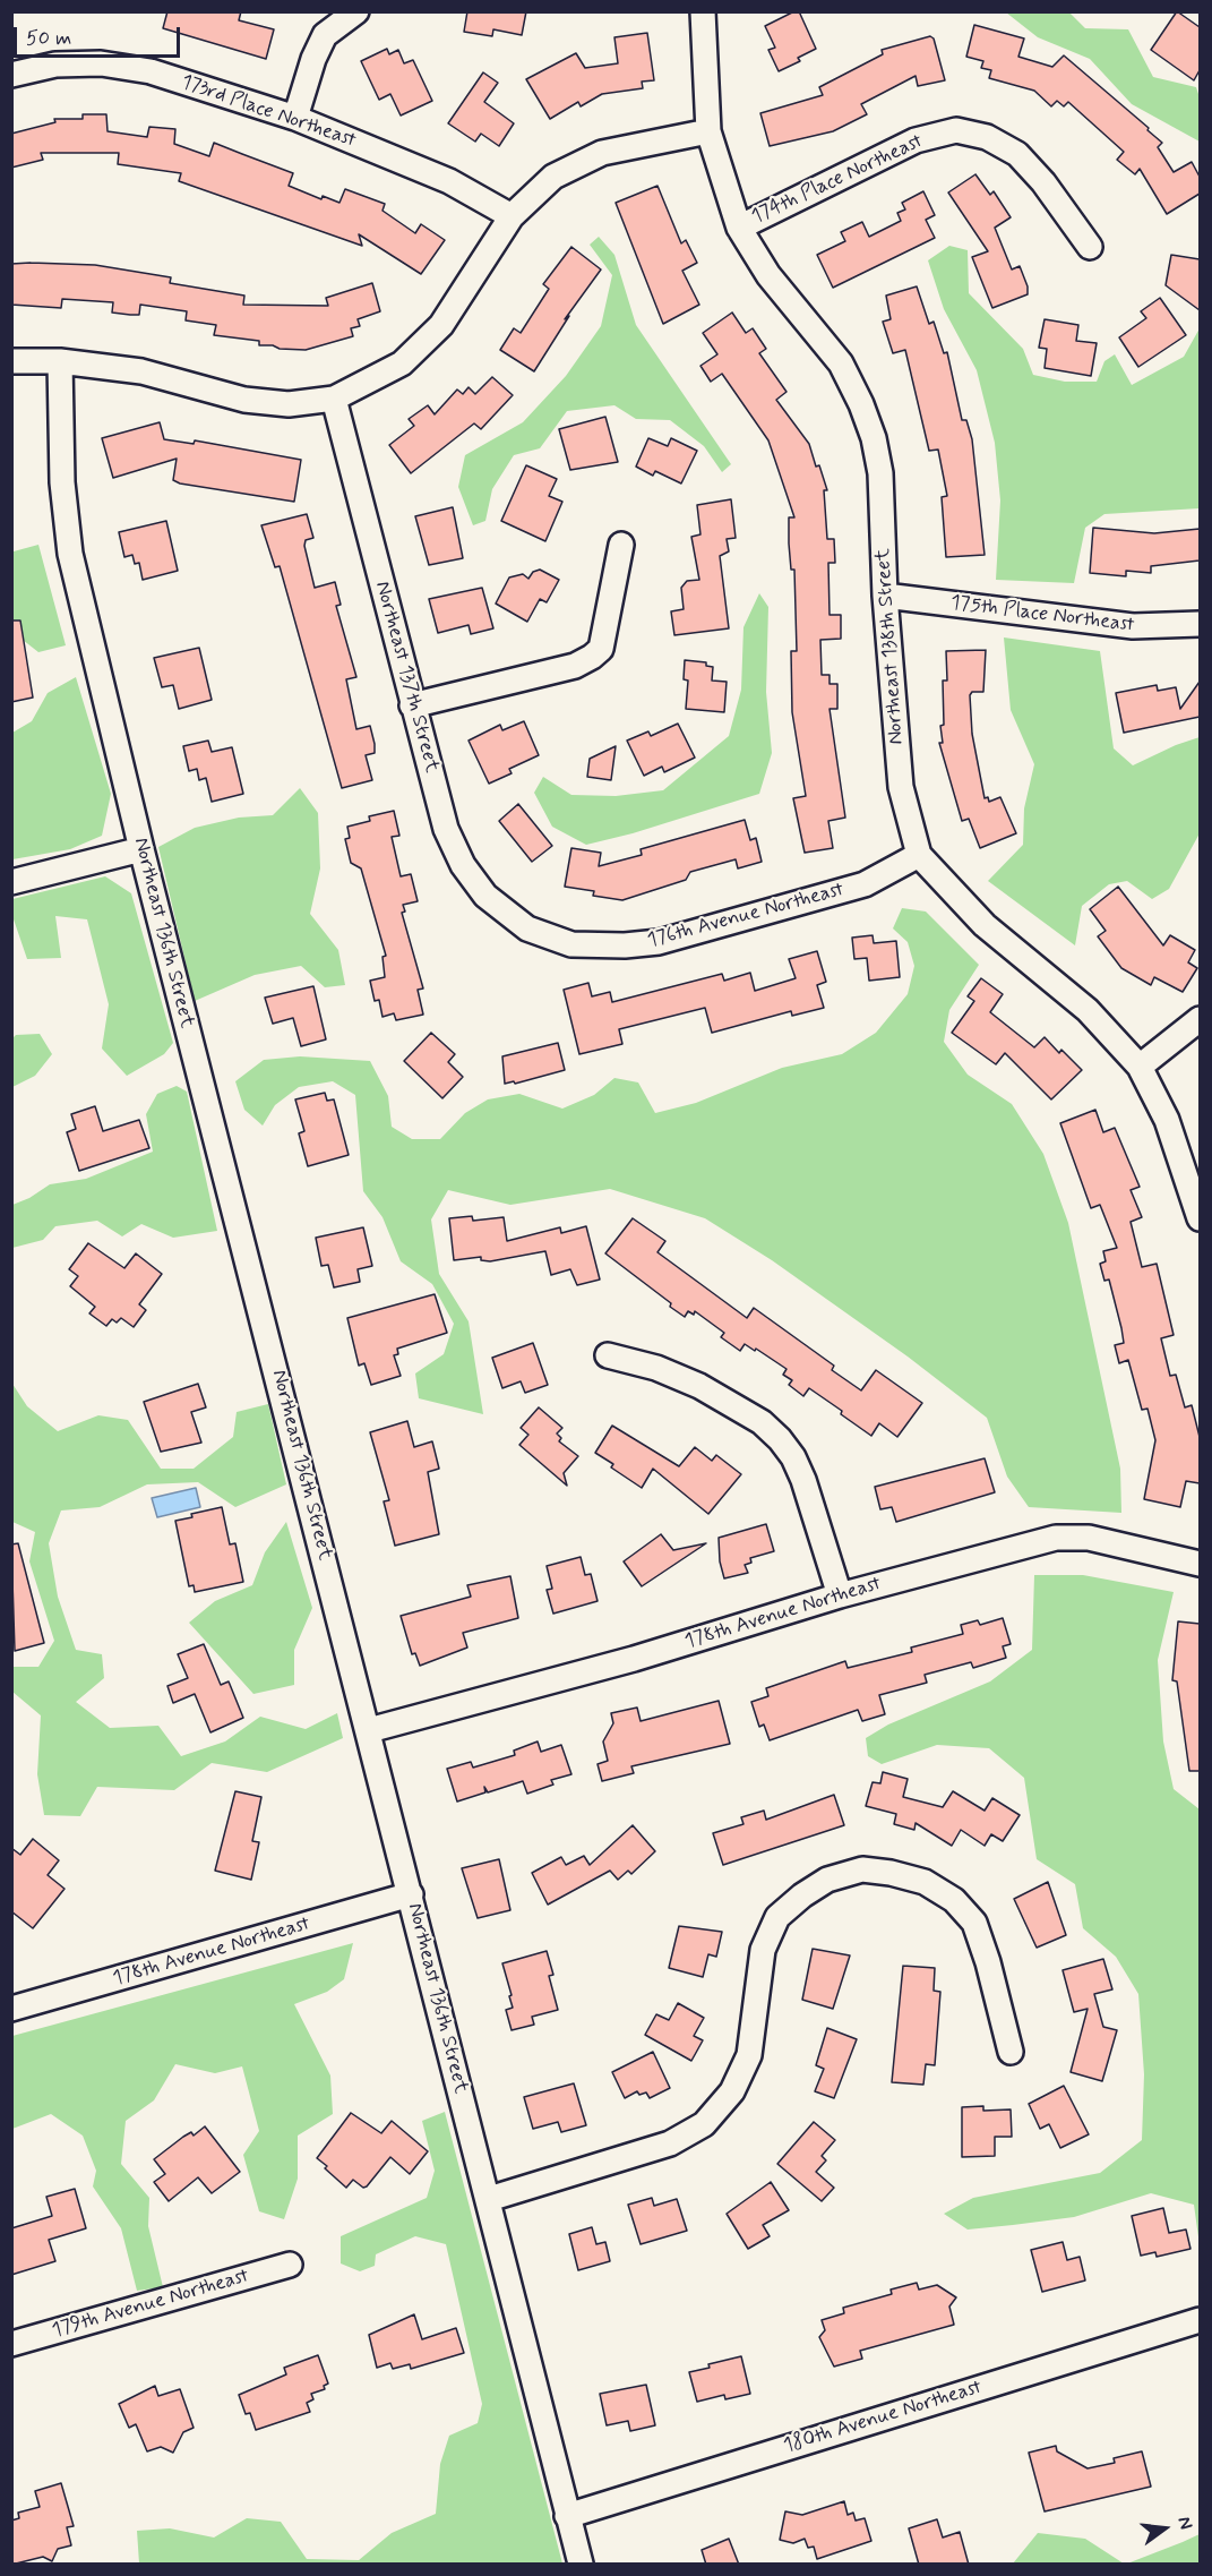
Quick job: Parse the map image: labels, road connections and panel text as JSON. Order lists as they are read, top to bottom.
{
  "streets": {
    "street": [
      "173rd Place Northeast",
      "174th Place Northeast",
      "175th Place Northeast",
      "Northeast 138th Street",
      "Northeast 137th Street",
      "176th Avenue Northeast",
      "Northeast 136th Street",
      "178th Avenue Northeast",
      "179th Avenue Northeast",
      "180th Avenue Northeast"
    ]
  },
  "crossings": [
    ["174th Place Northeast", "Northeast 138th Street"],
    ["175th Place Northeast", "Northeast 138th Street"],
    ["Northeast 138th Street", "176th Avenue Northeast"],
    ["Northeast 137th Street", "176th Avenue Northeast"],
    ["Northeast 136th Street", "178th Avenue Northeast"],
    ["Northeast 136th Street", "180th Avenue Northeast"]
  ],
  "scale_bar": "50 m",
  "north": "right"
}
